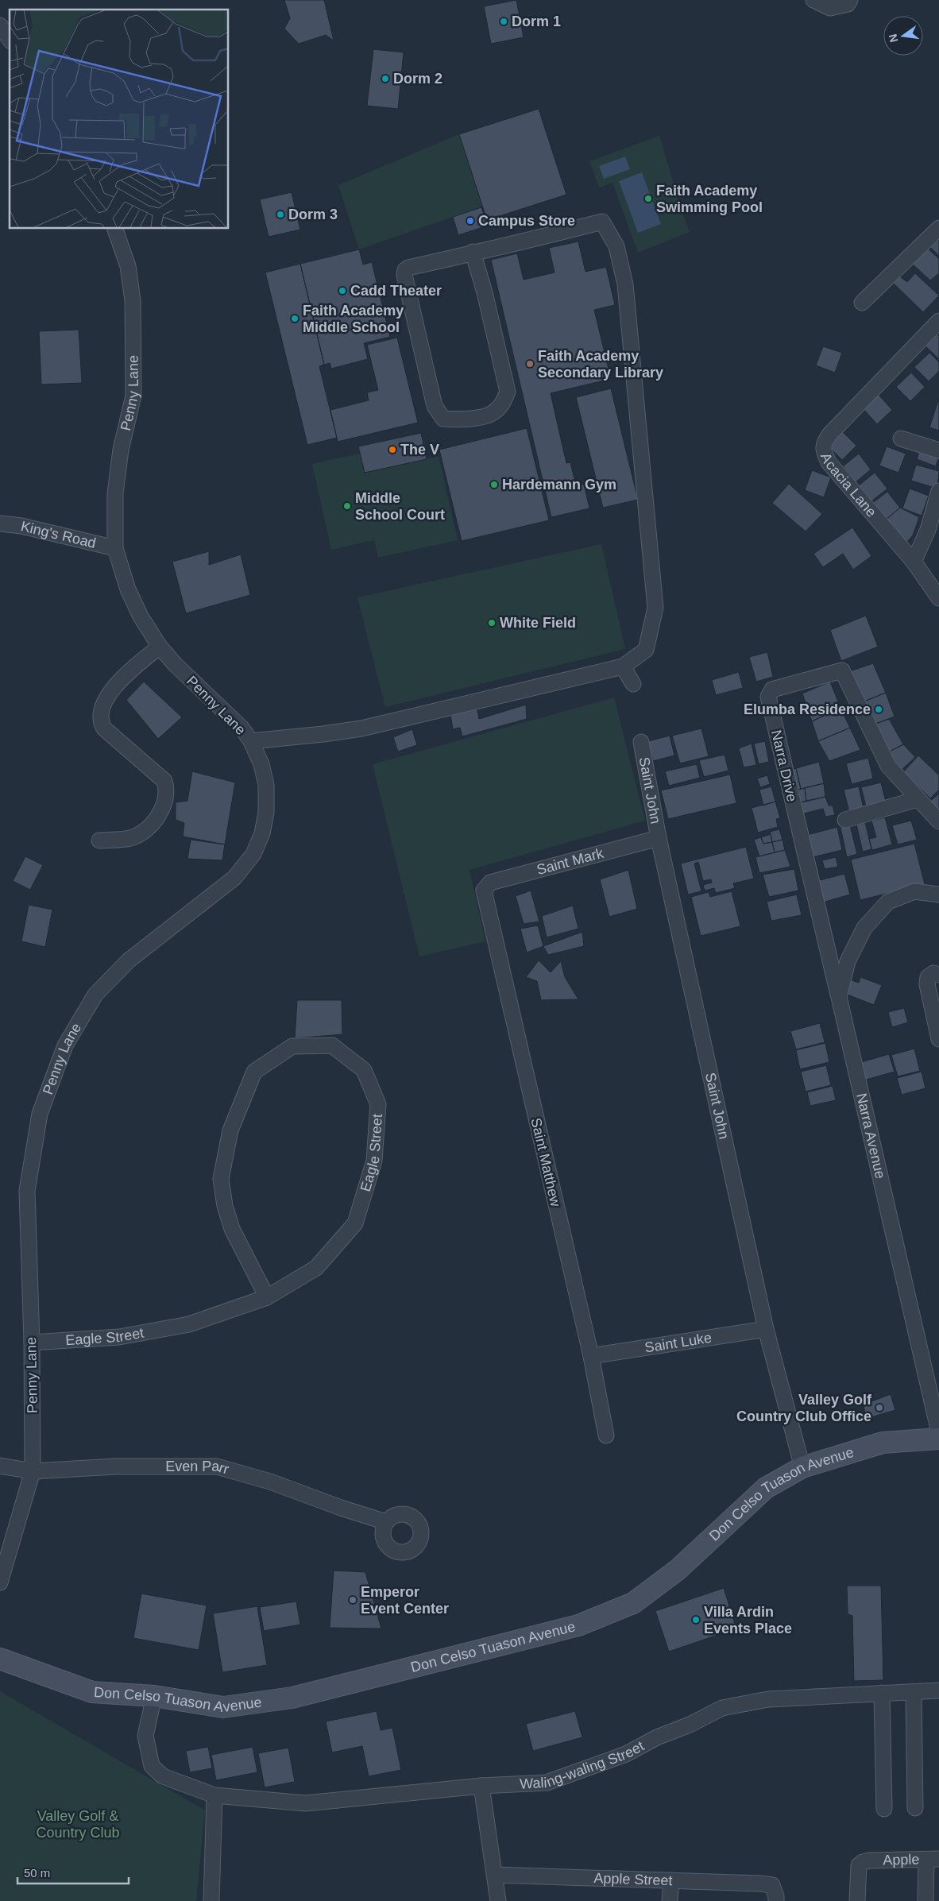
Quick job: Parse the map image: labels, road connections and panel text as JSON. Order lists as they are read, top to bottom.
{
  "streets": {
    "street": [
      "Penny Lane",
      "Acacia Lane",
      "King's Road",
      "Narra Drive",
      "Saint John",
      "Saint Mark",
      "Narra Avenue",
      "Eagle Street",
      "Saint Matthew",
      "Saint Luke",
      "Even Parr",
      "Don Celso Tuason Avenue",
      "Waling-waling Street",
      "Apple",
      "Apple Street"
    ]
  },
  "crossings": [
    ["Penny Lane", "King's Road"],
    ["Penny Lane", "Eagle Street"],
    ["Penny Lane", "Even Parr"],
    ["Narra Drive", "Narra Avenue"],
    ["Saint John", "Saint Mark"],
    ["Saint John", "Saint Luke"],
    ["Saint John", "Don Celso Tuason Avenue"],
    ["Saint Mark", "Saint Matthew"],
    ["Saint Matthew", "Saint Luke"],
    ["Don Celso Tuason Avenue", "Waling-waling Street"]
  ],
  "parks": ["Valley Golf & Country Club"],
  "places": [
    "Dorm 1",
    "Dorm 2",
    "Faith Academy Swimming Pool",
    "Dorm 3",
    "Campus Store",
    "Cadd Theater",
    "Faith Academy Middle School",
    "Faith Academy Secondary Library",
    "The V",
    "Hardemann Gym",
    "Middle School Court",
    "White Field",
    "Elumba Residence",
    "Valley Golf Country Club Office",
    "Emperor Event Center",
    "Villa Ardin Events Place"
  ],
  "scale_bar": "50 m",
  "north": "left"
}
